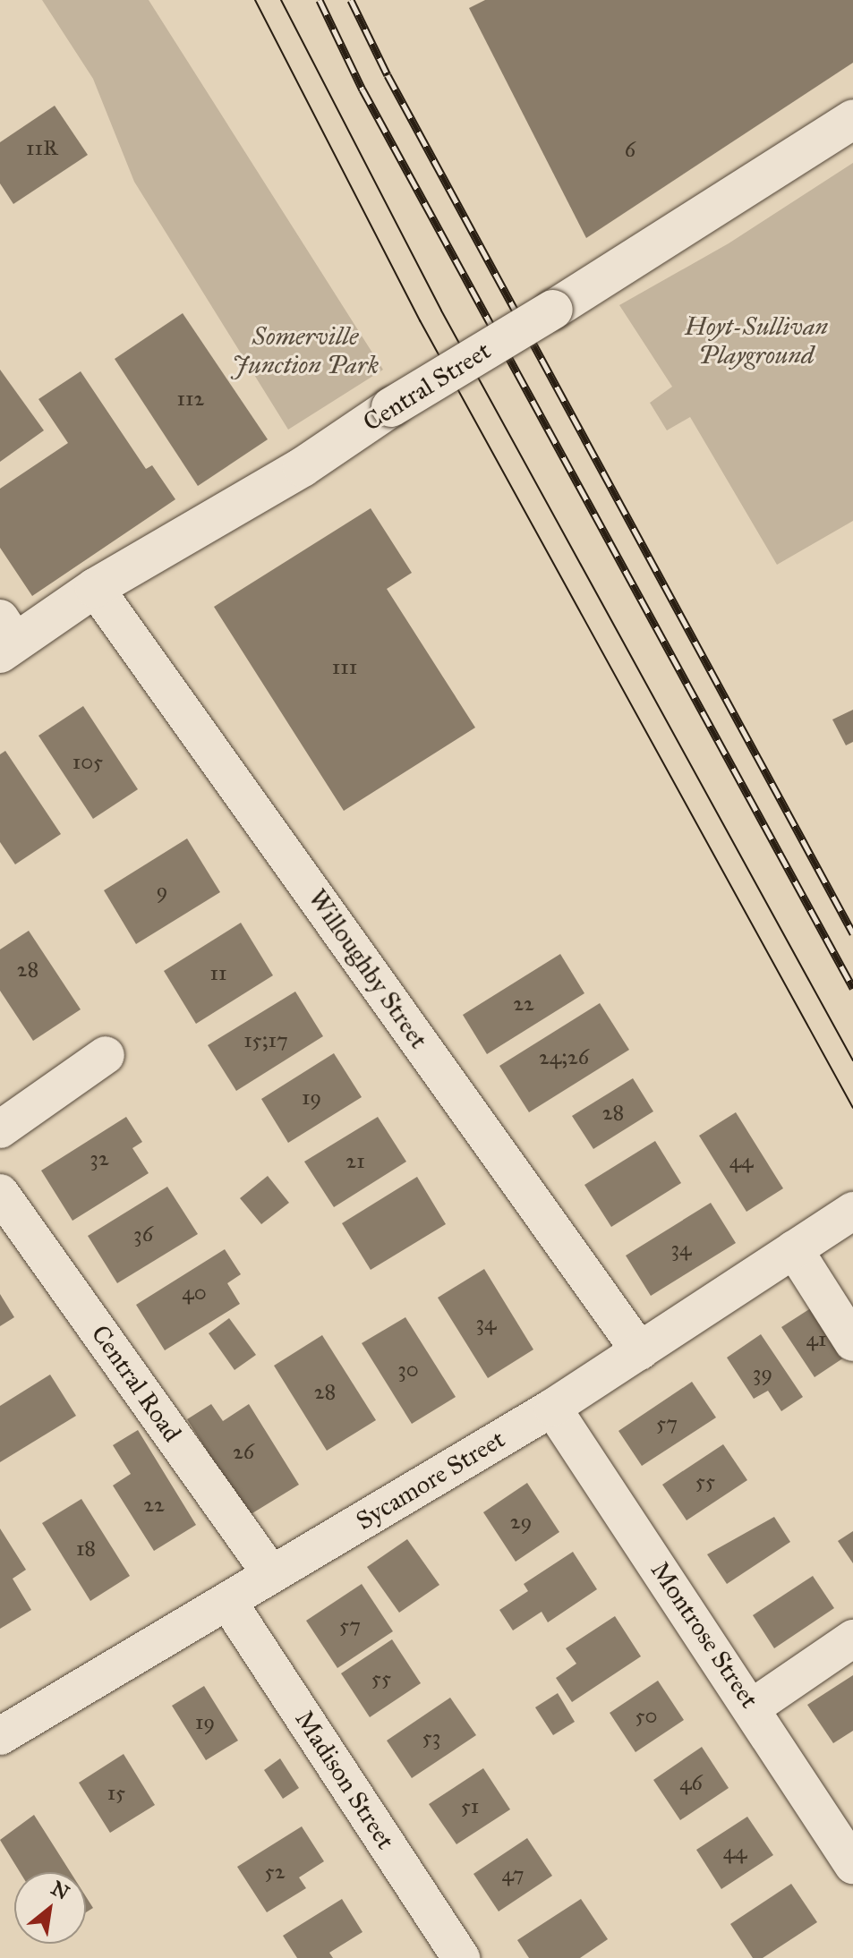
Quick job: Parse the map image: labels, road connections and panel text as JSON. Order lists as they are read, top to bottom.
{
  "streets": {
    "street": [
      "Central Street",
      "Willoughby Street",
      "Central Road",
      "Sycamore Street",
      "Montrose Street",
      "Madison Street"
    ]
  },
  "crossings": [
    ["Central Street", "Willoughby Street"],
    ["Willoughby Street", "Sycamore Street"],
    ["Central Road", "Sycamore Street"],
    ["Sycamore Street", "Montrose Street"],
    ["Sycamore Street", "Madison Street"]
  ],
  "parks": ["Hoyt-Sullivan Playground", "Somerville Junction Park"],
  "house_numbers": [
    "11R",
    "6",
    "112",
    "111",
    "105",
    "9",
    "28",
    "11",
    "22",
    "15;17",
    "24;26",
    "19",
    "28",
    "32",
    "21",
    "44",
    "36",
    "34",
    "40",
    "34",
    "41",
    "30",
    "39",
    "28",
    "57",
    "26",
    "55",
    "22",
    "29",
    "18",
    "57",
    "55",
    "50",
    "19",
    "53",
    "46",
    "15",
    "51",
    "44",
    "52",
    "47"
  ],
  "north": "top right"
}
